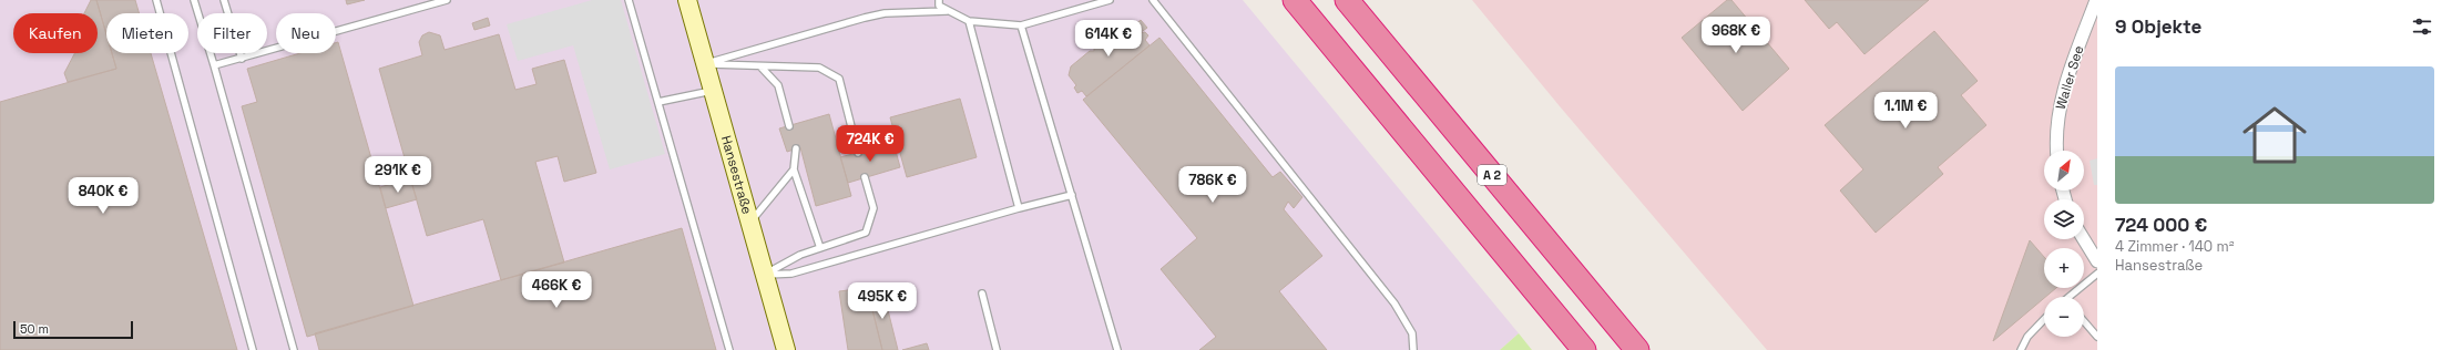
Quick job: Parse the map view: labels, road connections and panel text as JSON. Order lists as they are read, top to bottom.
{
  "streets": {
    "highway": ["A 2"],
    "main road": ["Hansestraße"],
    "street": ["Waller See"]
  },
  "scale_bar": "50 m",
  "north": "top right",
  "page": {
    "heading": "9 Objekte",
    "chip": [
      "Kaufen",
      "Mieten",
      "Filter",
      "Neu"
    ],
    "price": [
      "968K €",
      "614K €",
      "1.1M €",
      "724K €",
      "291K €",
      "786K €",
      "840K €",
      "466K €",
      "495K €"
    ],
    "list": [
      {
        "name": "724 000 €",
        "note": "4 Zimmer · 140 m² · Hansestraße"
      }
    ],
    "map_buttons": ["+", "−"],
    "scale": "50 m"
  }
}
